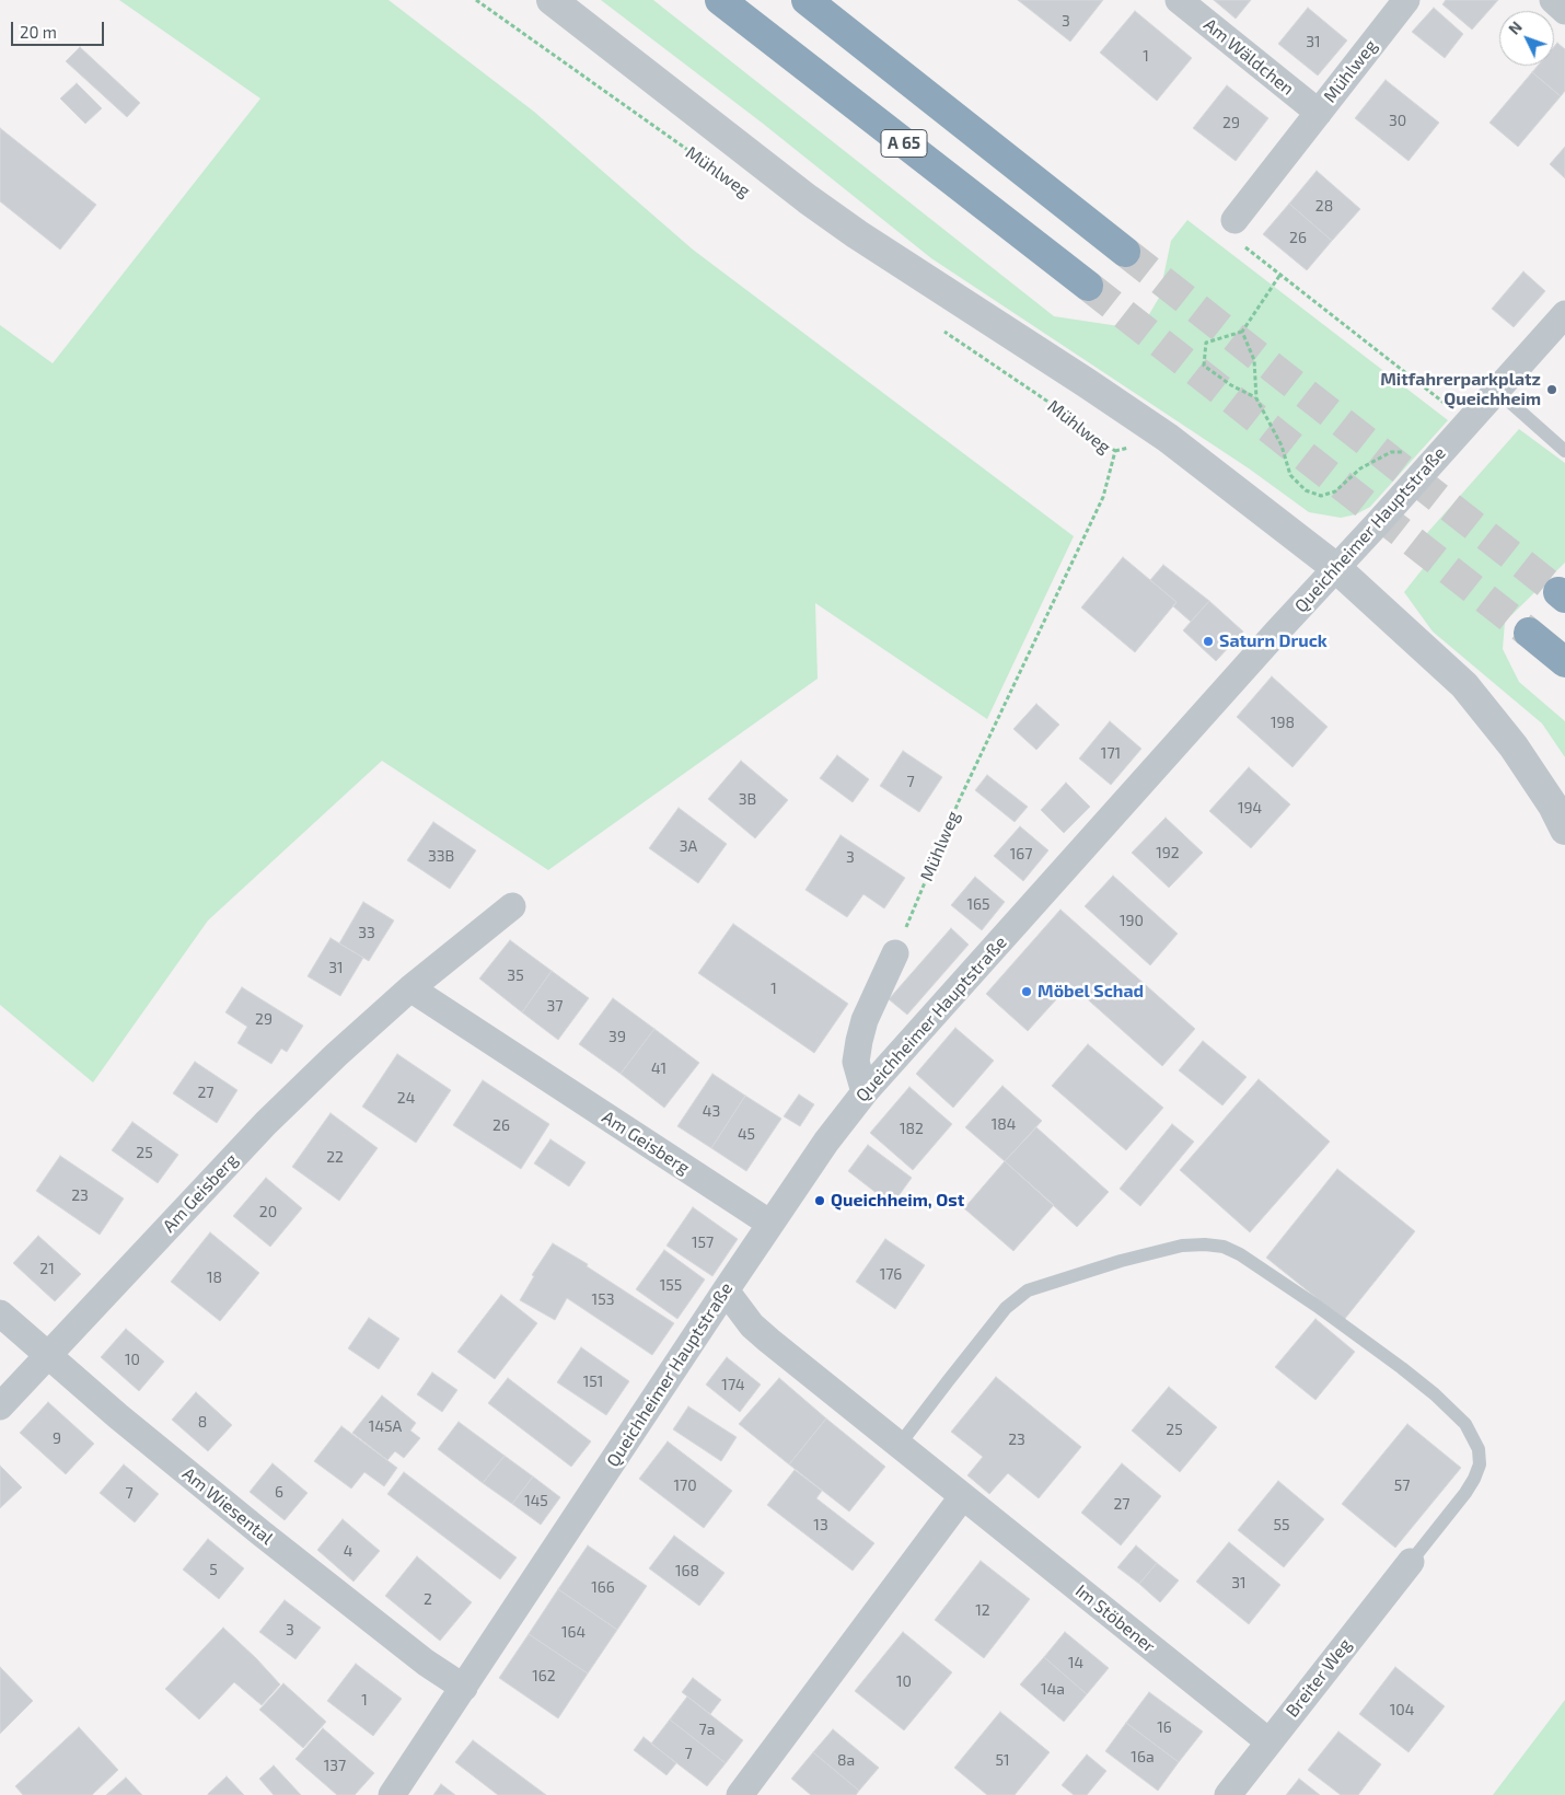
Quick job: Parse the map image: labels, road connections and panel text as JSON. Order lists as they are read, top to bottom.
{
  "streets": {
    "highway": ["A 65"],
    "street": [
      "Am Wäldchen",
      "Mühlweg",
      "Queichheimer Hauptstraße",
      "Am Geisberg",
      "Am Wiesental",
      "Im Stöbener",
      "Breiter Weg"
    ]
  },
  "crossings": [
    ["Am Wäldchen", "Mühlweg"],
    ["Queichheimer Hauptstraße", "Am Geisberg"],
    ["Queichheimer Hauptstraße", "Am Wiesental"],
    ["Queichheimer Hauptstraße", "Im Stöbener"],
    ["Am Geisberg", "Am Wiesental"],
    ["Im Stöbener", "Breiter Weg"]
  ],
  "places": [
    "Mitfahrerparkplatz Queichheim",
    "Saturn Druck",
    "Möbel Schad",
    "Queichheim, Ost"
  ],
  "house_numbers": [
    "3",
    "31",
    "1",
    "30",
    "29",
    "28",
    "26",
    "198",
    "171",
    "7",
    "3B",
    "194",
    "3A",
    "192",
    "167",
    "33B",
    "3",
    "165",
    "190",
    "33",
    "31",
    "35",
    "1",
    "37",
    "29",
    "39",
    "41",
    "27",
    "24",
    "43",
    "184",
    "26",
    "182",
    "45",
    "25",
    "22",
    "23",
    "20",
    "157",
    "21",
    "176",
    "18",
    "155",
    "153",
    "10",
    "151",
    "174",
    "8",
    "145A",
    "25",
    "9",
    "23",
    "170",
    "57",
    "6",
    "7",
    "145",
    "27",
    "13",
    "55",
    "4",
    "5",
    "168",
    "31",
    "166",
    "2",
    "12",
    "3",
    "164",
    "14",
    "162",
    "10",
    "14a",
    "1",
    "104",
    "16",
    "7a",
    "7",
    "16a",
    "8a",
    "51",
    "137"
  ],
  "scale_bar": "20 m",
  "north": "top left"
}
